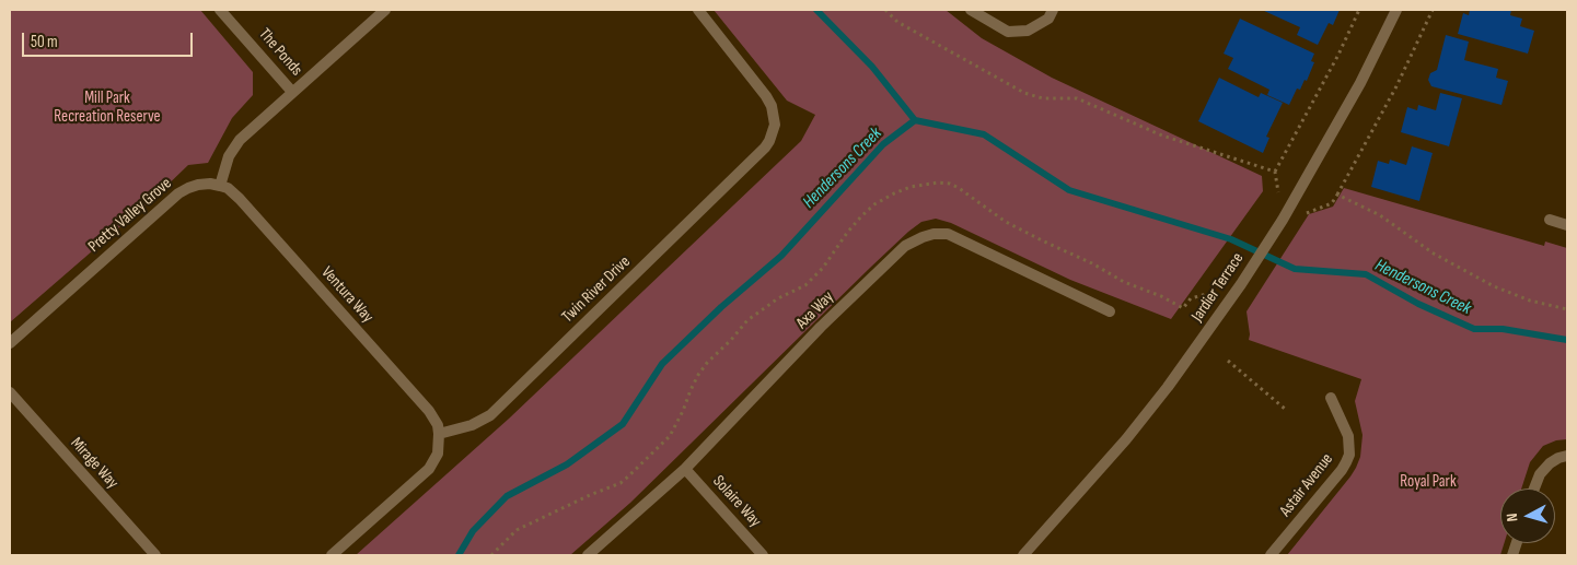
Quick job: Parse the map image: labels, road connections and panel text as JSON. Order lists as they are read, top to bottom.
{
  "streets": {
    "street": [
      "The Ponds",
      "Pretty Valley Grove",
      "Jardier Terrace",
      "Twin River Drive",
      "Ventura Way",
      "Axa Way",
      "Mirage Way",
      "Astair Avenue",
      "Solaire Way"
    ]
  },
  "crossings": [
    ["Pretty Valley Grove", "Ventura Way"],
    ["Twin River Drive", "Ventura Way"],
    ["Axa Way", "Solaire Way"]
  ],
  "water": ["Hendersons Creek"],
  "parks": ["Mill Park Recreation Reserve", "Royal Park"],
  "scale_bar": "50 m",
  "north": "left"
}
